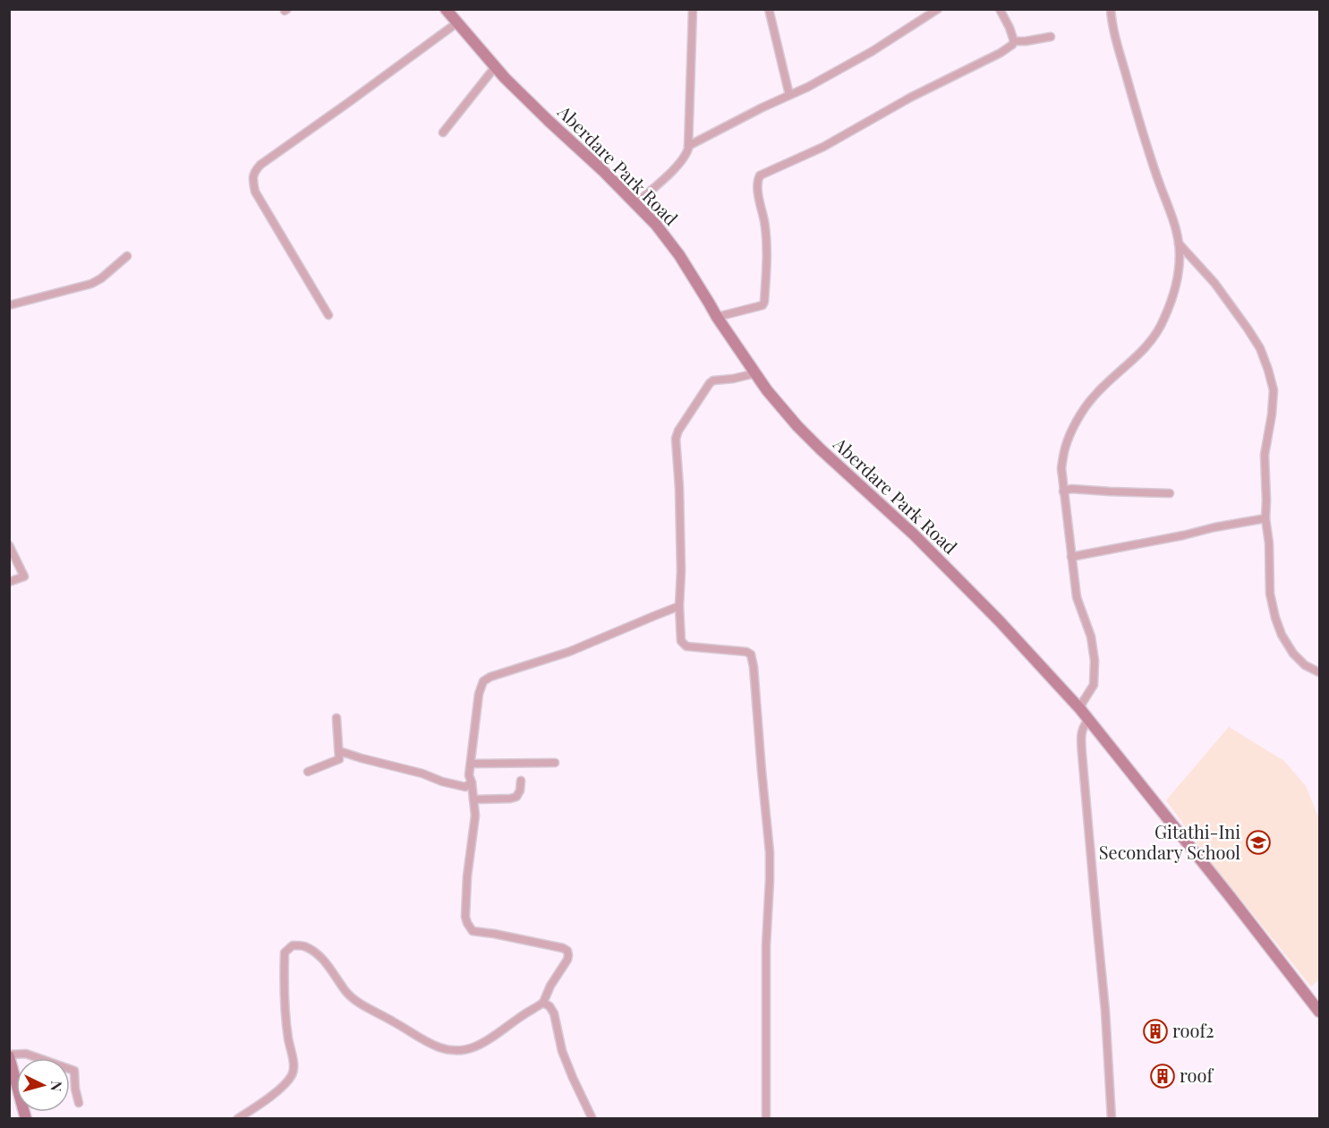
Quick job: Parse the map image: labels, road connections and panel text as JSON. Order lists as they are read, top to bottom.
{
  "streets": {
    "street": ["Aberdare Park Road"]
  },
  "places": {
    "school or university": ["Gitathi-Ini Secondary School"],
    "building": ["roof2", "roof"]
  },
  "north": "right"
}
